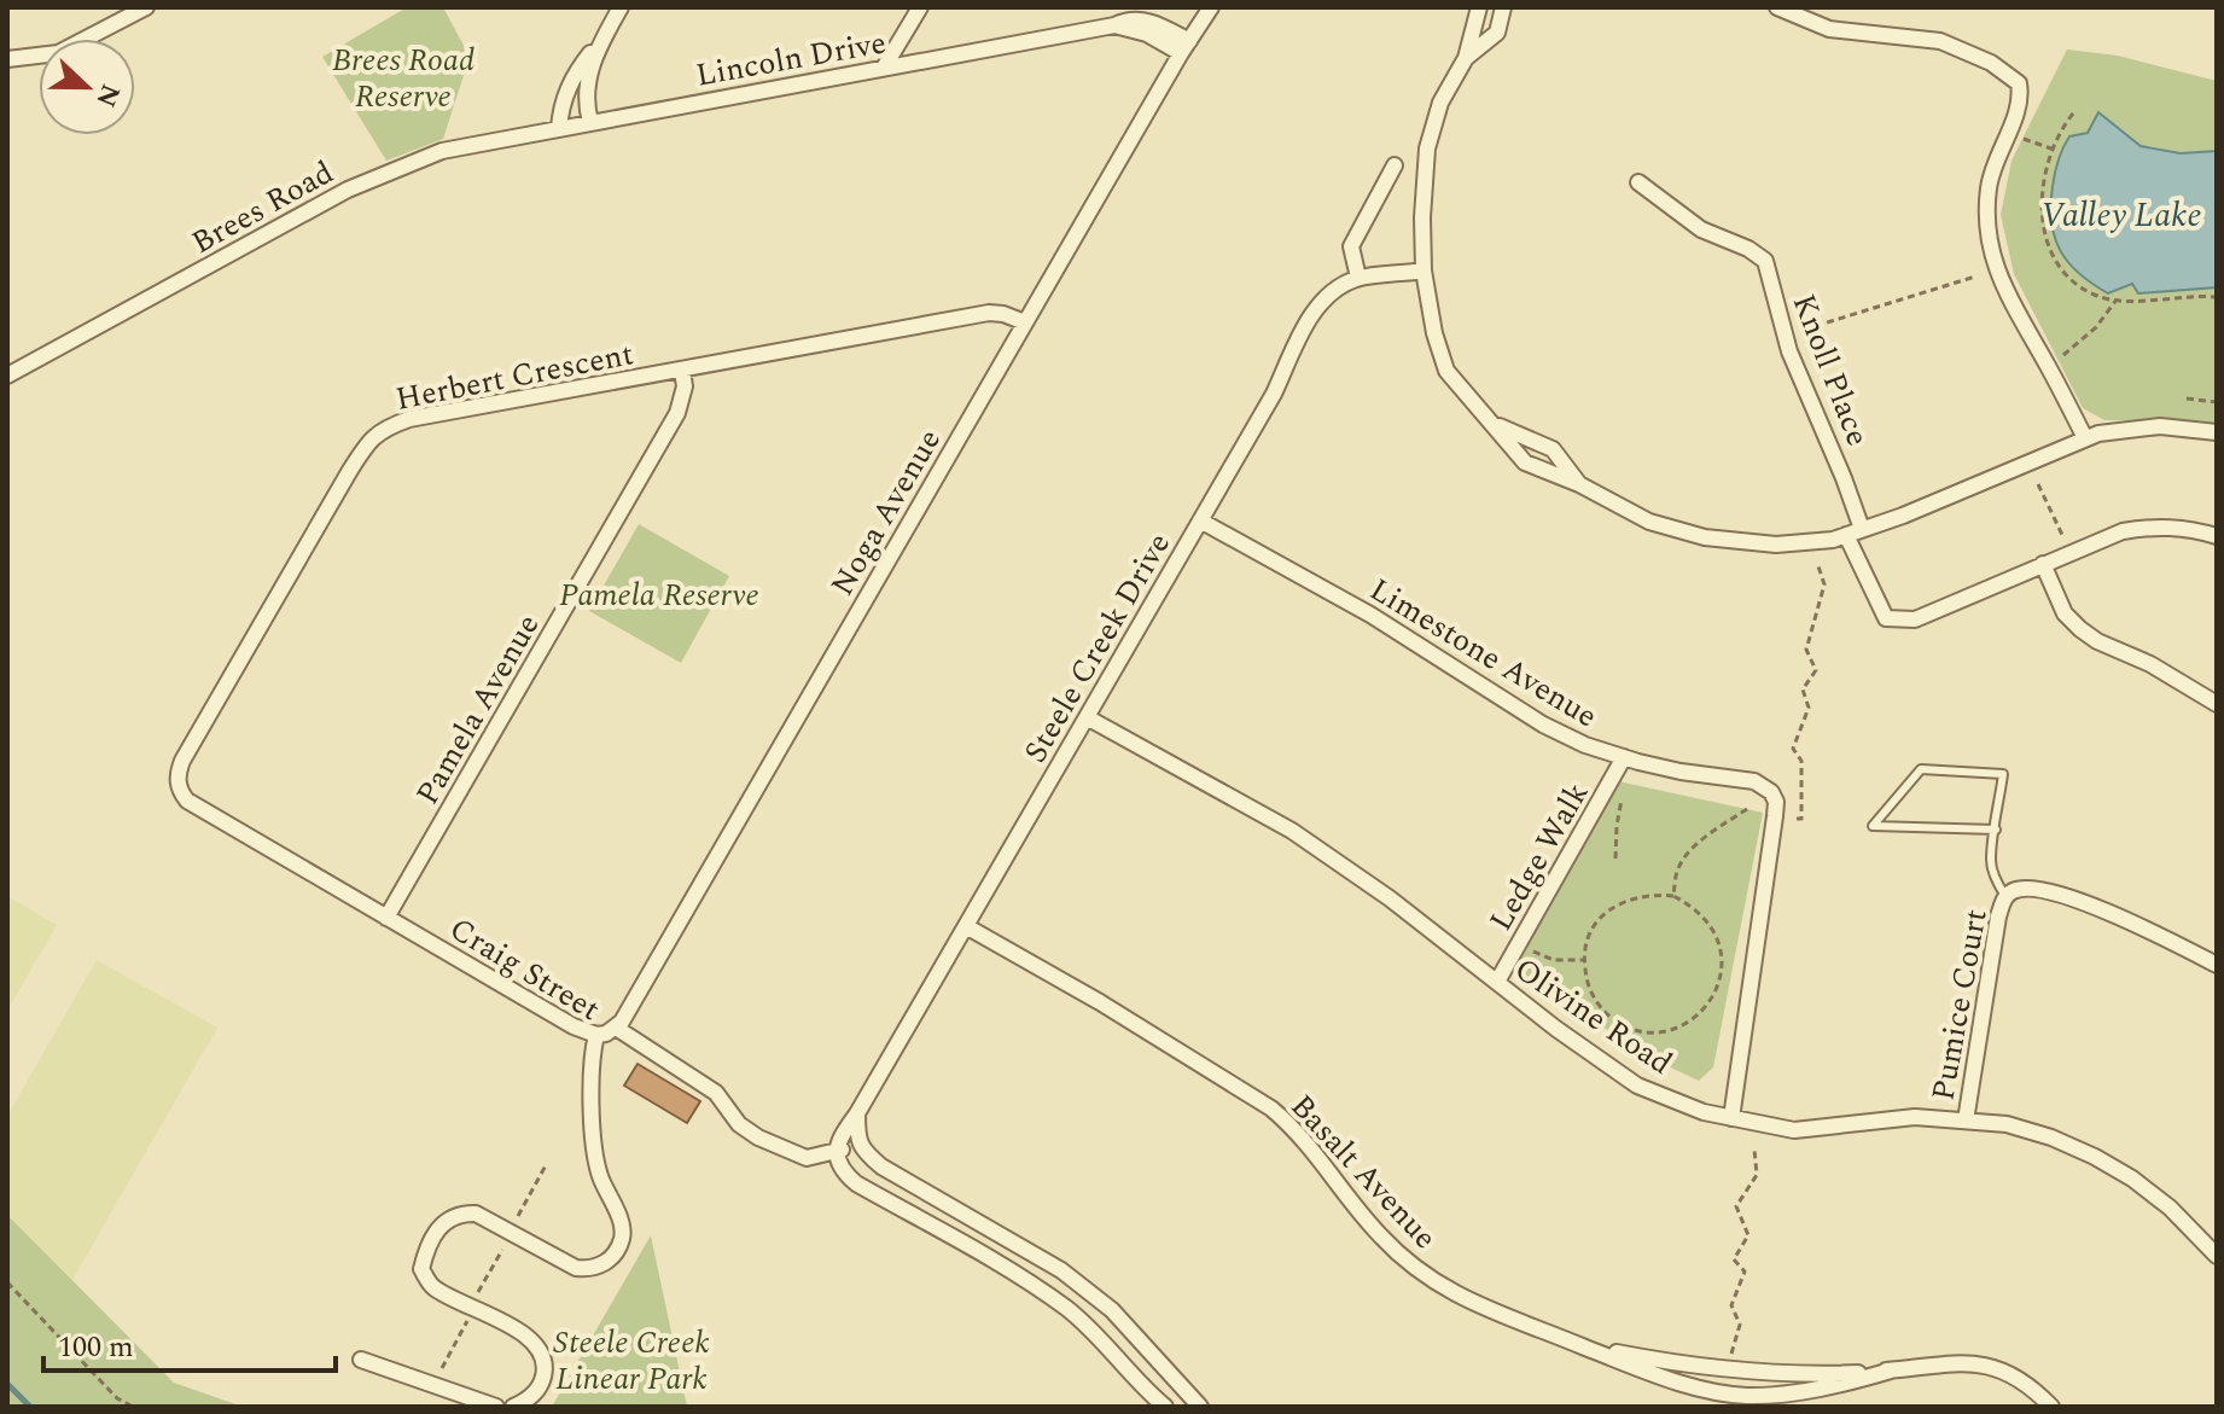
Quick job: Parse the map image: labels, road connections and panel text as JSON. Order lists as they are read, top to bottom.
{
  "streets": {
    "street": [
      "Lincoln Drive",
      "Brees Road",
      "Knoll Place",
      "Herbert Crescent",
      "Noga Avenue",
      "Steele Creek Drive",
      "Limestone Avenue",
      "Pamela Avenue",
      "Ledge Walk",
      "Craig Street",
      "Pumice Court",
      "Olivine Road",
      "Basalt Avenue"
    ]
  },
  "crossings": [
    ["Lincoln Drive", "Brees Road"],
    ["Lincoln Drive", "Noga Avenue"],
    ["Herbert Crescent", "Noga Avenue"],
    ["Herbert Crescent", "Pamela Avenue"],
    ["Herbert Crescent", "Craig Street"],
    ["Steele Creek Drive", "Limestone Avenue"],
    ["Steele Creek Drive", "Olivine Road"],
    ["Steele Creek Drive", "Basalt Avenue"],
    ["Limestone Avenue", "Ledge Walk"],
    ["Limestone Avenue", "Olivine Road"],
    ["Pamela Avenue", "Craig Street"],
    ["Ledge Walk", "Olivine Road"],
    ["Pumice Court", "Olivine Road"]
  ],
  "water": ["Valley Lake"],
  "parks": ["Brees Road Reserve", "Pamela Reserve", "Steele Creek Linear Park"],
  "scale_bar": "100 m",
  "north": "right"
}
